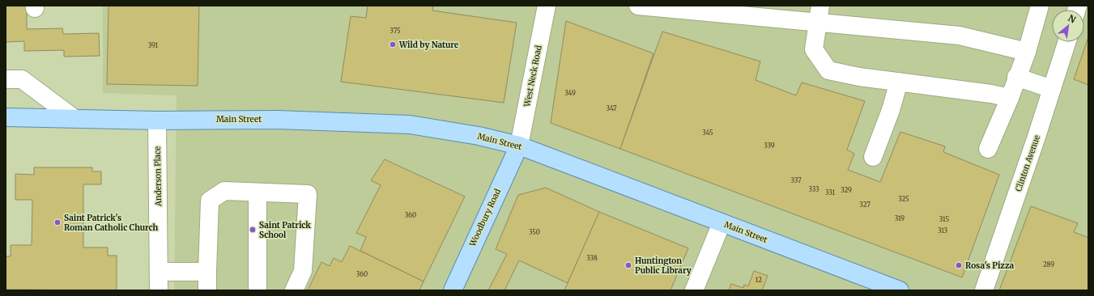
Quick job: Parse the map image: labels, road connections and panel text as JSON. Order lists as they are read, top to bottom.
{
  "streets": {
    "main road": ["Main Street", "Woodbury Road"],
    "street": ["West Neck Road", "Clinton Avenue", "Anderson Place"]
  },
  "crossings": [
    ["West Neck Road", "Main Street"],
    ["West Neck Road", "Woodbury Road"],
    ["Main Street", "Anderson Place"],
    ["Main Street", "Woodbury Road"]
  ],
  "places": [
    "Wild by Nature",
    "Saint Patrick's Roman Catholic Church",
    "Saint Patrick School",
    "Huntington Public Library",
    "Rosa's Pizza"
  ],
  "house_numbers": [
    "375",
    "391",
    "349",
    "347",
    "345",
    "339",
    "337",
    "333",
    "329",
    "331",
    "325",
    "327",
    "360",
    "319",
    "315",
    "313",
    "350",
    "338",
    "289",
    "360",
    "12"
  ],
  "north": "top right"
}
